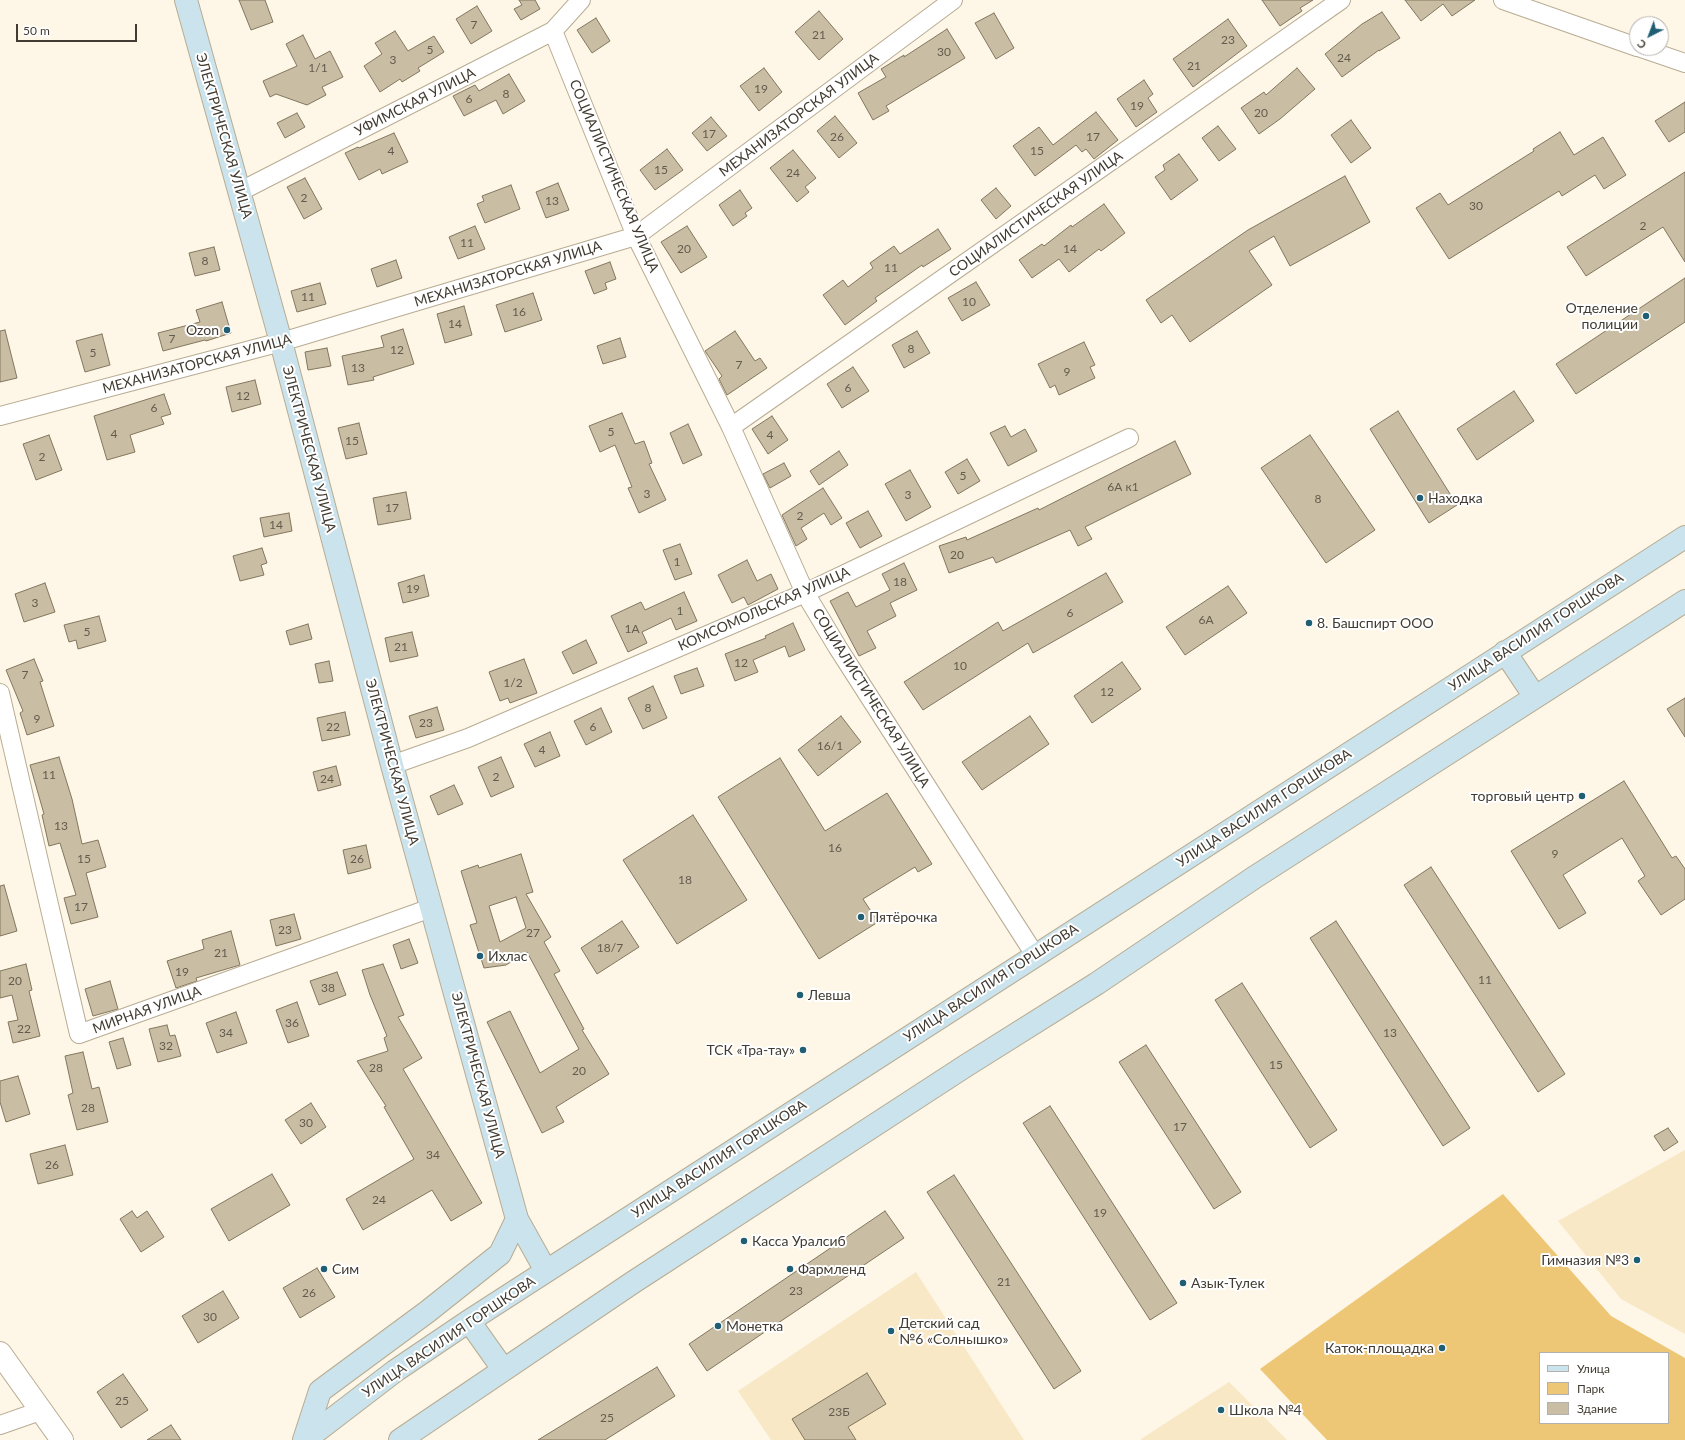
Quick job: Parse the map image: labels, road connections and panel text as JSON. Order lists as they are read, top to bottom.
{
  "streets": {
    "main road": ["ЭЛЕКТРИЧЕСКАЯ УЛИЦА", "УЛИЦА ВАСИЛИЯ ГОРШКОВА"],
    "street": [
      "УФИМСКАЯ УЛИЦА",
      "МЕХАНИЗАТОРСКАЯ УЛИЦА",
      "СОЦИАЛИСТИЧЕСКАЯ УЛИЦА",
      "КОМСОМОЛЬСКАЯ УЛИЦА",
      "МИРНАЯ УЛИЦА"
    ]
  },
  "crossings": [
    ["УФИМСКАЯ УЛИЦА", "ЭЛЕКТРИЧЕСКАЯ УЛИЦА"],
    ["УФИМСКАЯ УЛИЦА", "СОЦИАЛИСТИЧЕСКАЯ УЛИЦА"],
    ["МЕХАНИЗАТОРСКАЯ УЛИЦА", "ЭЛЕКТРИЧЕСКАЯ УЛИЦА"],
    ["МЕХАНИЗАТОРСКАЯ УЛИЦА", "СОЦИАЛИСТИЧЕСКАЯ УЛИЦА"],
    ["ЭЛЕКТРИЧЕСКАЯ УЛИЦА", "КОМСОМОЛЬСКАЯ УЛИЦА"],
    ["ЭЛЕКТРИЧЕСКАЯ УЛИЦА", "УЛИЦА ВАСИЛИЯ ГОРШКОВА"],
    ["ЭЛЕКТРИЧЕСКАЯ УЛИЦА", "МИРНАЯ УЛИЦА"],
    ["СОЦИАЛИСТИЧЕСКАЯ УЛИЦА", "КОМСОМОЛЬСКАЯ УЛИЦА"],
    ["СОЦИАЛИСТИЧЕСКАЯ УЛИЦА", "УЛИЦА ВАСИЛИЯ ГОРШКОВА"]
  ],
  "places": [
    "Отделение полиции",
    "Ozon",
    "Находка",
    "8. Башспирт ООО",
    "торговый центр",
    "Пятёрочка",
    "Ихлас",
    "Левша",
    "ТСК «Тра-тау»",
    "Касса Уралсиб",
    "Гимназия №3",
    "Сим",
    "Фармленд",
    "Азык-Тулек",
    "Монетка",
    "Детский сад №6 «Солнышко»",
    "Каток-площадка",
    "Школа №4"
  ],
  "house_numbers": [
    "7",
    "21",
    "23",
    "5",
    "30",
    "24",
    "3",
    "21",
    "1/1",
    "19",
    "8",
    "6",
    "19",
    "20",
    "17",
    "26",
    "17",
    "4",
    "15",
    "15",
    "24",
    "2",
    "13",
    "30",
    "2",
    "11",
    "20",
    "14",
    "8",
    "11",
    "11",
    "10",
    "16",
    "14",
    "7",
    "8",
    "12",
    "5",
    "7",
    "13",
    "9",
    "6",
    "12",
    "6",
    "5",
    "4",
    "4",
    "15",
    "2",
    "5",
    "6А к1",
    "3",
    "3",
    "8",
    "17",
    "2",
    "14",
    "20",
    "1",
    "18",
    "19",
    "3",
    "1",
    "6",
    "6А",
    "1А",
    "5",
    "21",
    "12",
    "10",
    "7",
    "1/2",
    "12",
    "8",
    "9",
    "23",
    "22",
    "6",
    "16/1",
    "4",
    "11",
    "2",
    "24",
    "13",
    "16",
    "9",
    "15",
    "26",
    "18",
    "17",
    "23",
    "27",
    "18/7",
    "21",
    "19",
    "11",
    "20",
    "38",
    "36",
    "22",
    "34",
    "13",
    "32",
    "15",
    "28",
    "20",
    "28",
    "30",
    "17",
    "34",
    "26",
    "24",
    "19",
    "21",
    "23",
    "26",
    "30",
    "25",
    "23Б",
    "25"
  ],
  "legend": ["Улица", "Парк", "Здание"],
  "scale_bar": "50 m",
  "north": "bottom left"
}
